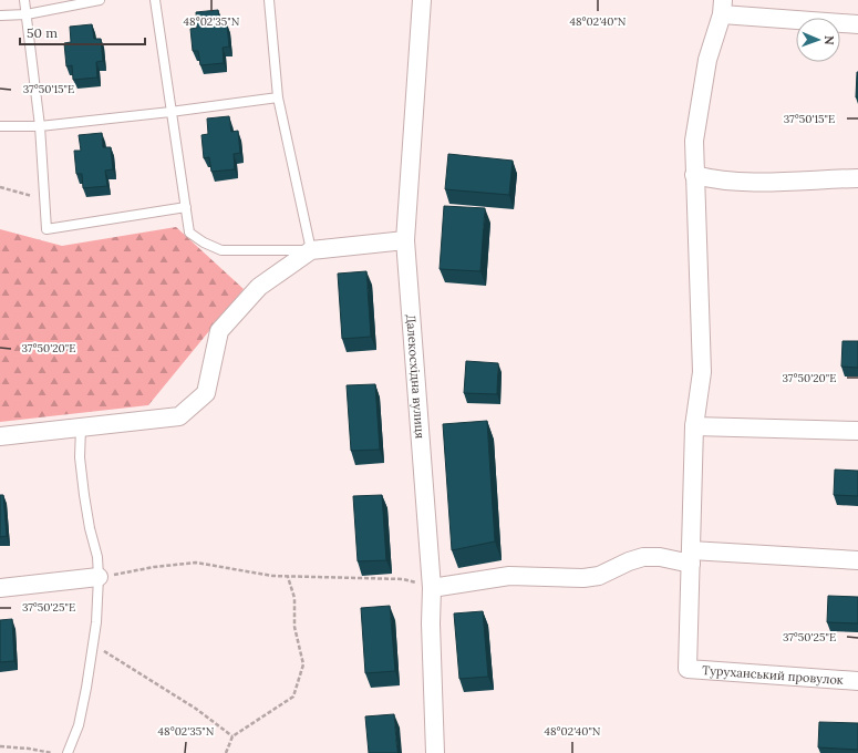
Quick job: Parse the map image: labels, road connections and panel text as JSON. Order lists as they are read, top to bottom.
{
  "streets": {
    "street": ["Далекосхідна вулиця", "Туруханський провулок"]
  },
  "scale_bar": "50 m",
  "north": "right",
  "coordinates": [
    "48°02'35\"N",
    "48°02'40\"N",
    "37°50'15\"E",
    "37°50'20\"E",
    "37°50'25\"E"
  ]
}
